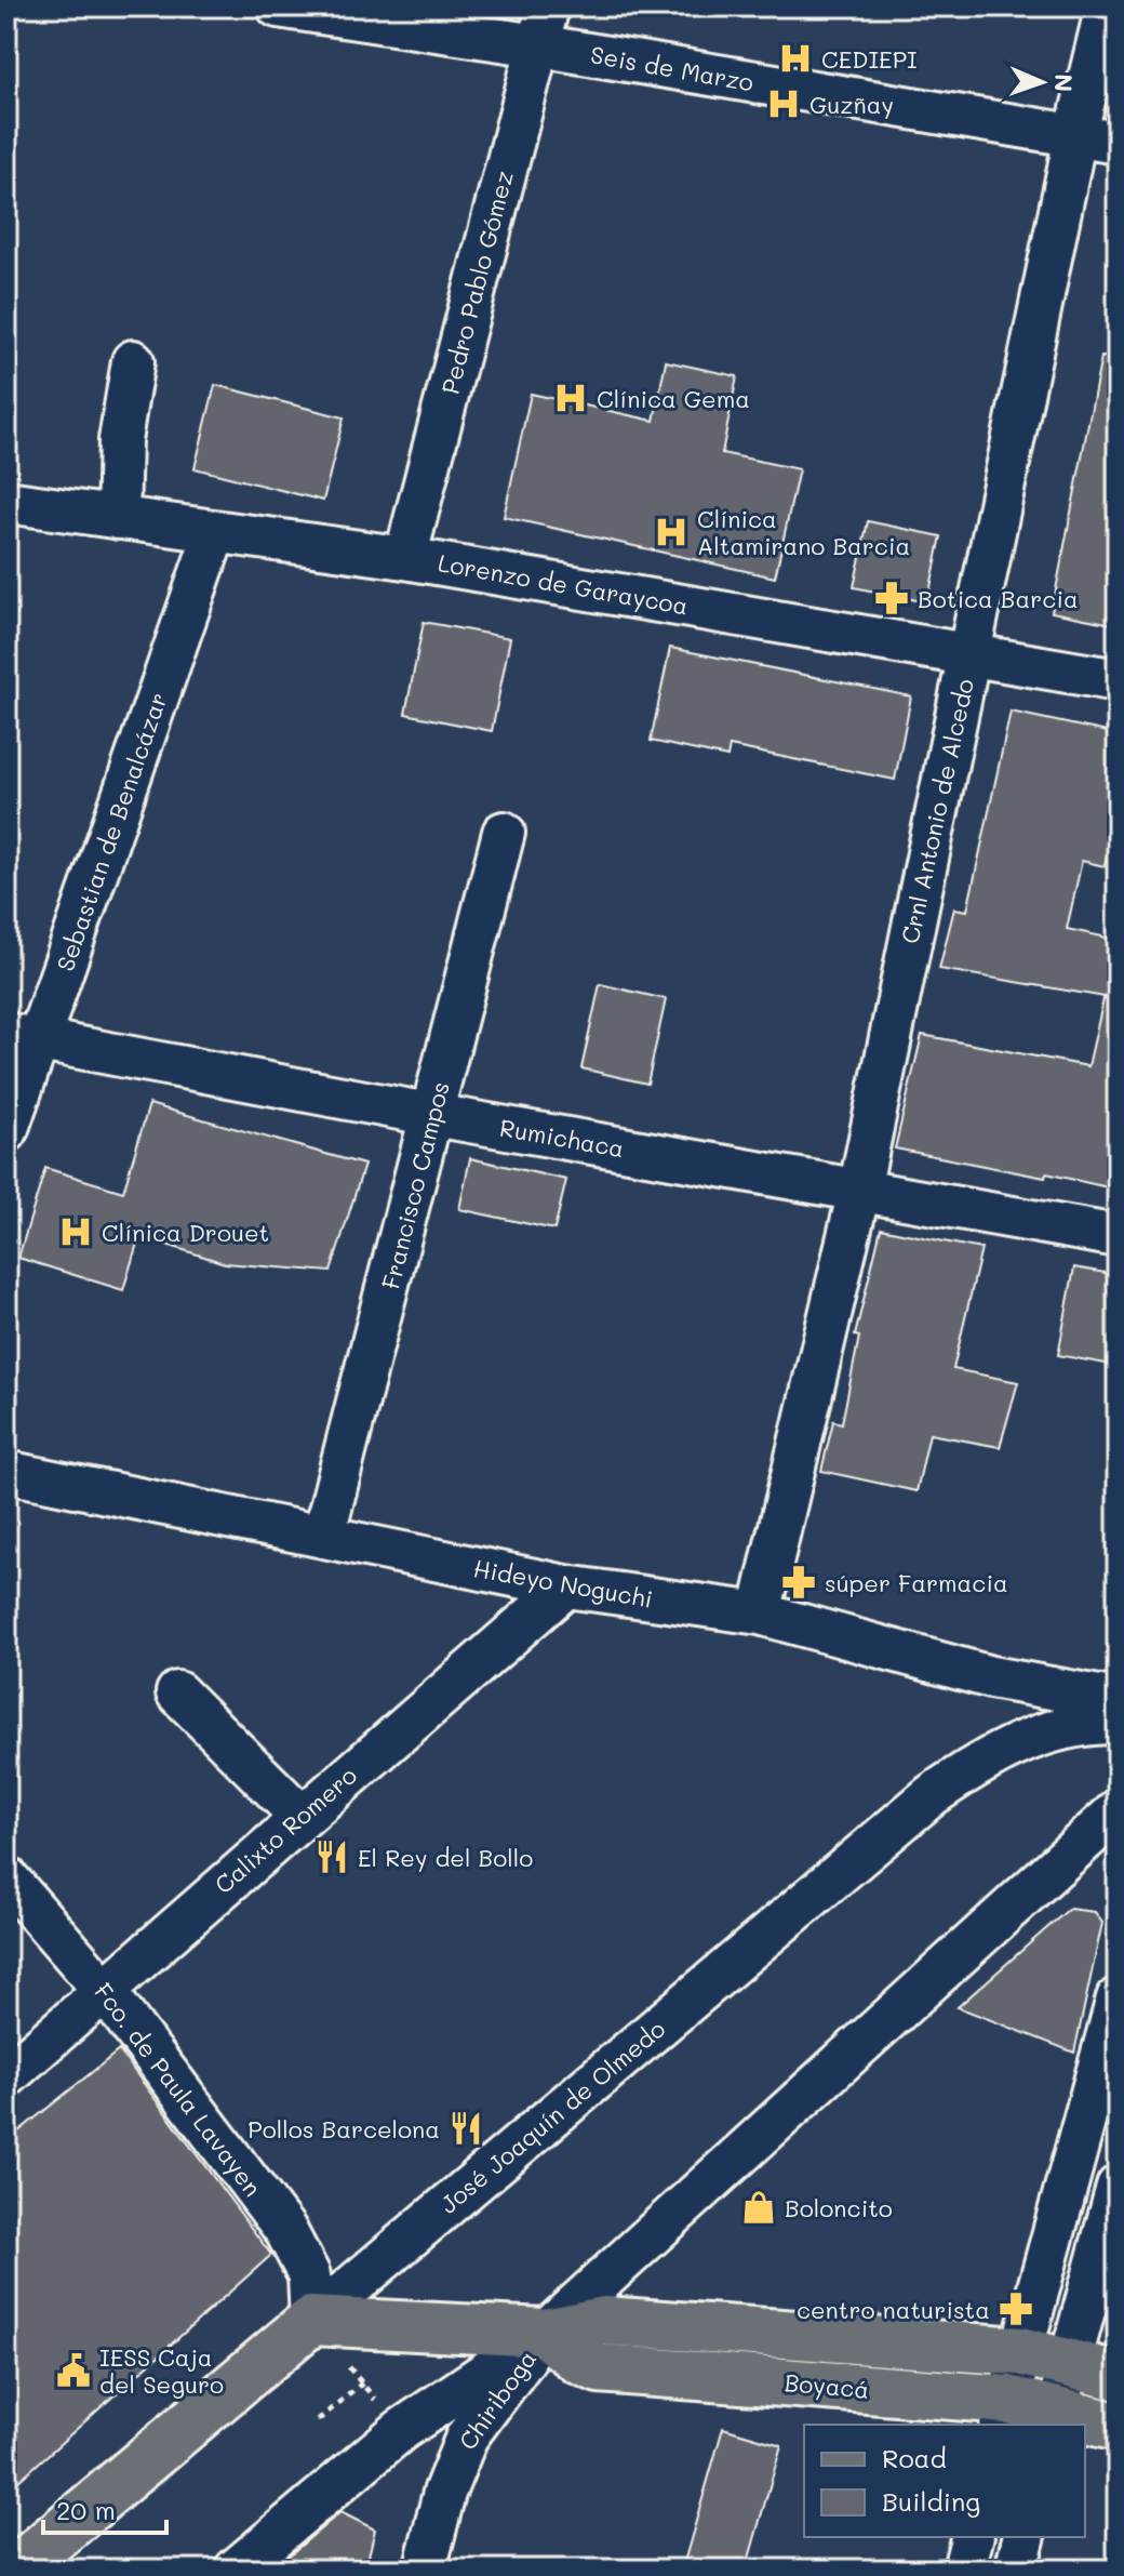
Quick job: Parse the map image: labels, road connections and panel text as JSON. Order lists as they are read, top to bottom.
{
  "streets": {
    "main road": ["José Joaquín de Olmedo", "Boyacá"],
    "street": [
      "Seis de Marzo",
      "Pedro Pablo Gómez",
      "Lorenzo de Garaycoa",
      "Crnl Antonio de Alcedo",
      "Sebastian de Benalcázar",
      "Rumichaca",
      "Francisco Campos",
      "Hideyo Noguchi",
      "Calixto Romero",
      "Fco. de Paula Lavayen",
      "Chiriboga"
    ]
  },
  "crossings": [
    ["Seis de Marzo", "Pedro Pablo Gómez"],
    ["Seis de Marzo", "Crnl Antonio de Alcedo"],
    ["Pedro Pablo Gómez", "Lorenzo de Garaycoa"],
    ["Lorenzo de Garaycoa", "Crnl Antonio de Alcedo"],
    ["Lorenzo de Garaycoa", "Sebastian de Benalcázar"],
    ["Crnl Antonio de Alcedo", "Rumichaca"],
    ["Crnl Antonio de Alcedo", "Hideyo Noguchi"],
    ["Sebastian de Benalcázar", "Rumichaca"],
    ["Rumichaca", "Francisco Campos"],
    ["Francisco Campos", "Hideyo Noguchi"],
    ["Hideyo Noguchi", "Calixto Romero"],
    ["Calixto Romero", "Fco. de Paula Lavayen"],
    ["Fco. de Paula Lavayen", "José Joaquín de Olmedo"],
    ["Boyacá", "Chiriboga"]
  ],
  "places": {
    "hospital": [
      "CEDIEPI",
      "Guzñay",
      "Clínica Gema",
      "Clínica Altamirano Barcia",
      "Clínica Drouet"
    ],
    "pharmacy": ["Botica Barcia", "súper Farmacia", "centro naturista"],
    "restaurant": ["El Rey del Bollo", "Pollos Barcelona"],
    "shop": ["Boloncito"],
    "public building": ["IESS Caja del Seguro"]
  },
  "legend": ["Road", "Building"],
  "scale_bar": "20 m",
  "north": "right"
}
